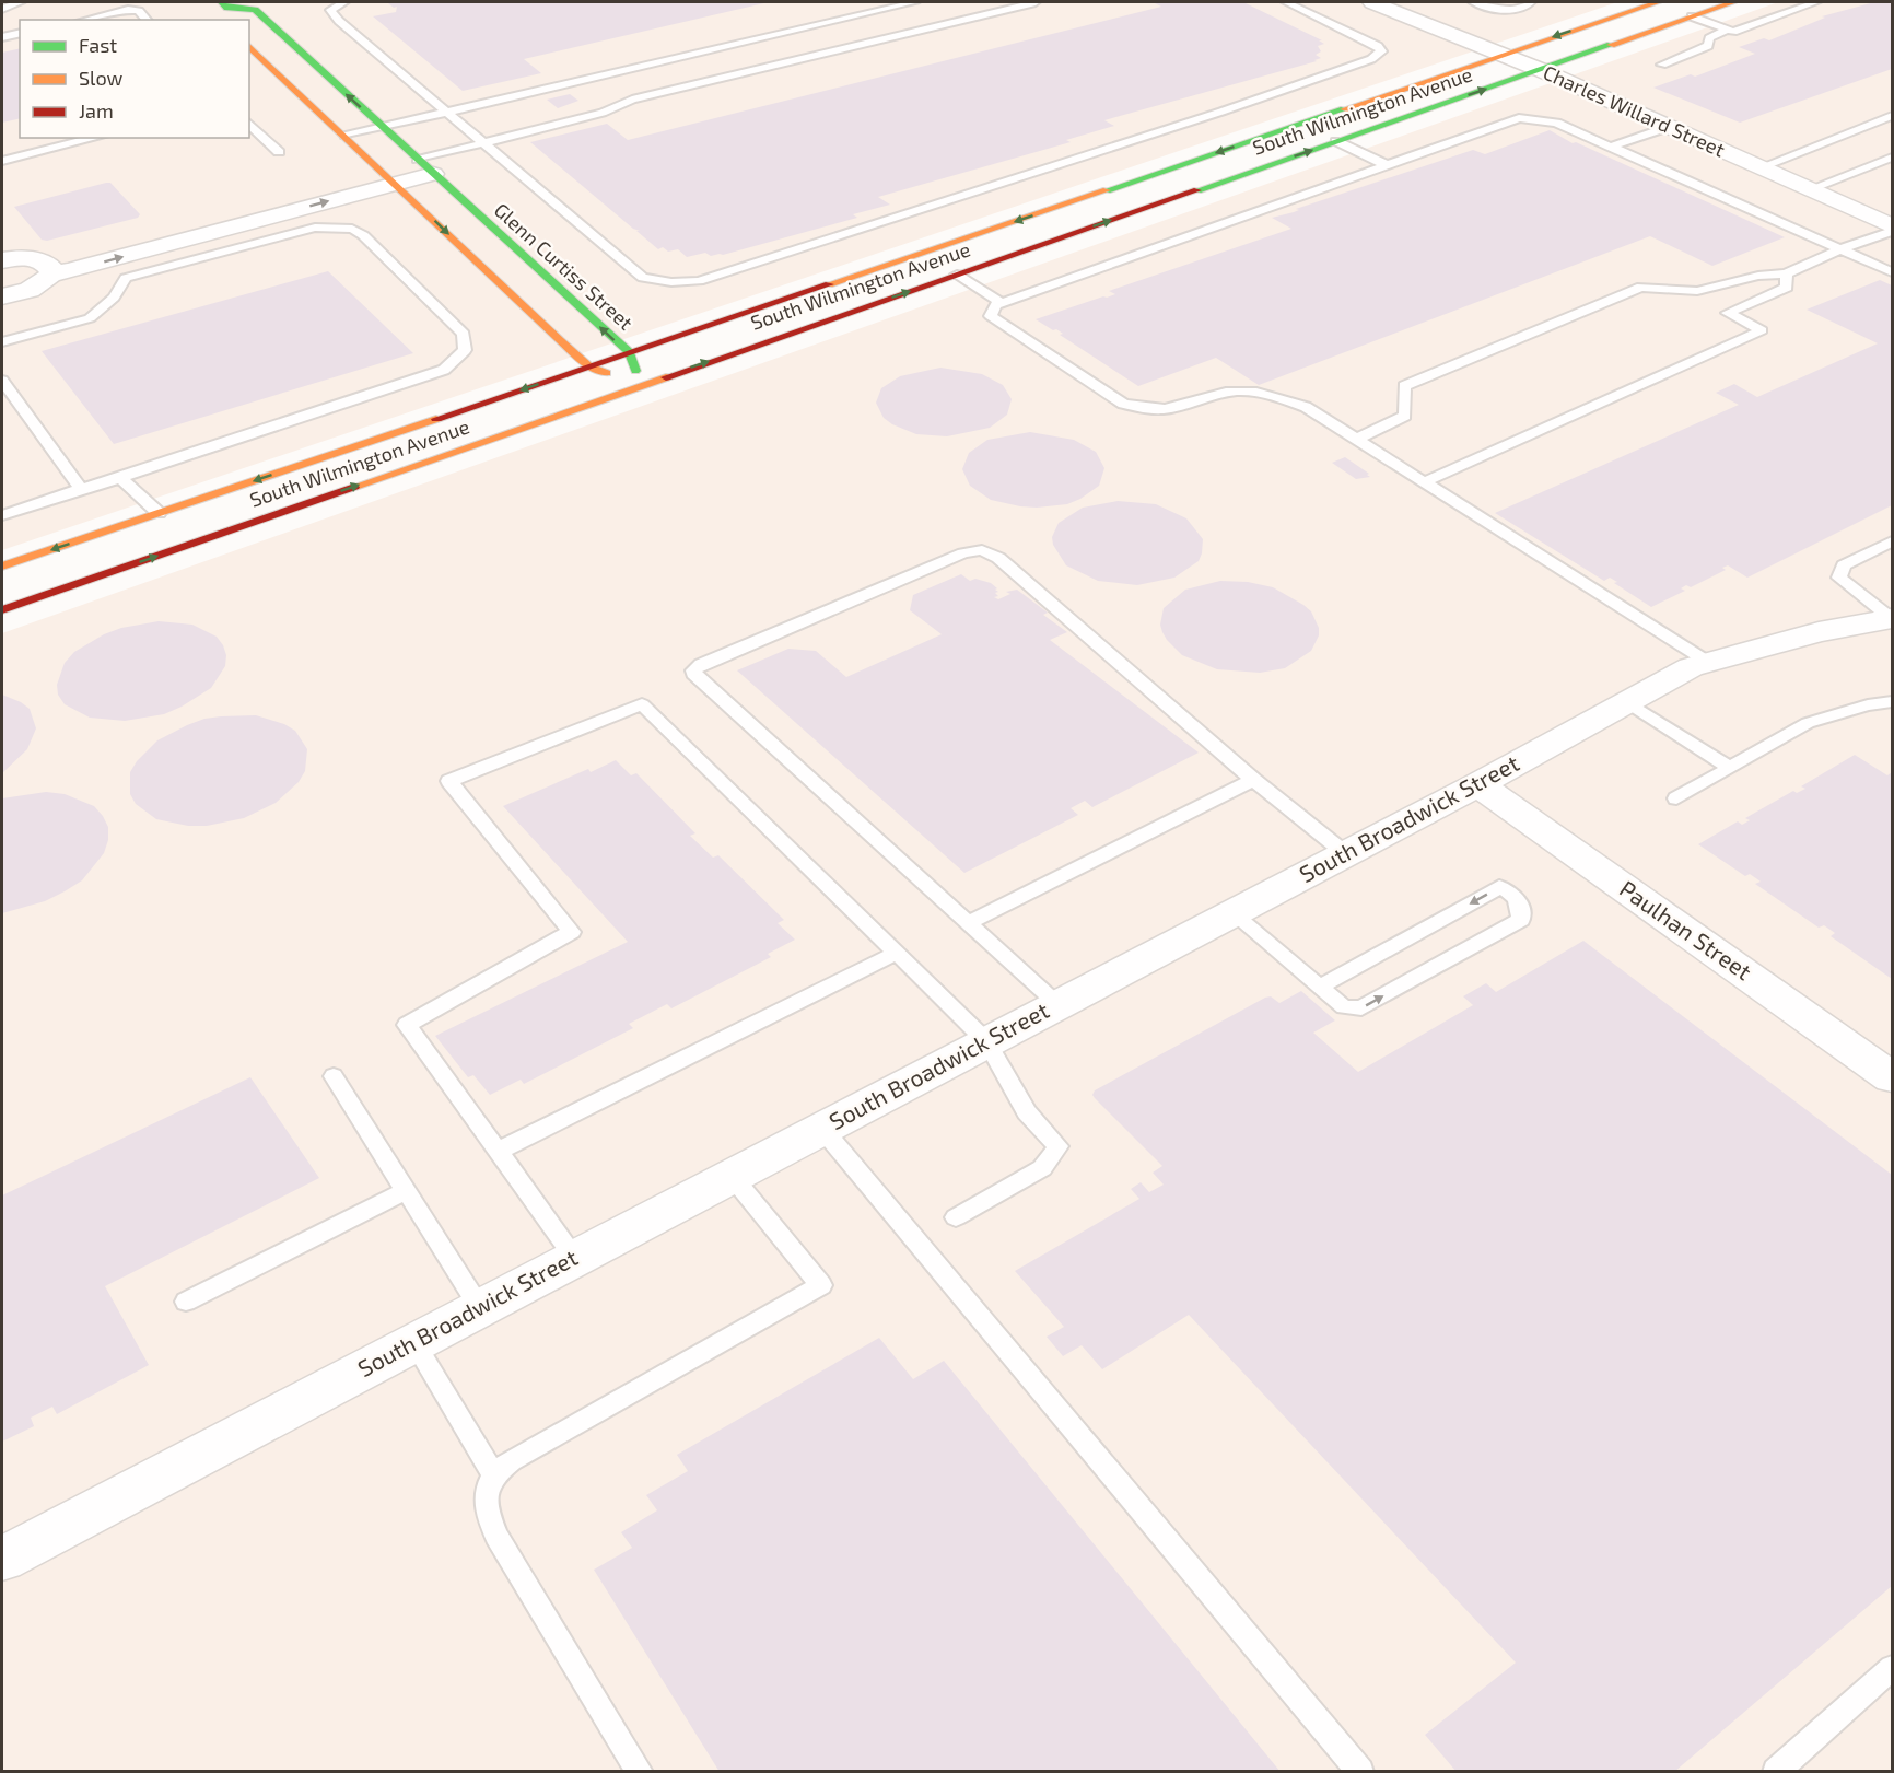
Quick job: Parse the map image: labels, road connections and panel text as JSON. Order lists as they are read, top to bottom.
{
  "streets": {
    "main road": ["South Wilmington Avenue", "Glenn Curtiss Street"],
    "street": ["Charles Willard Street", "South Broadwick Street", "Paulhan Street"]
  },
  "crossings": [
    ["South Wilmington Avenue", "Charles Willard Street"],
    ["South Wilmington Avenue", "Glenn Curtiss Street"],
    ["South Broadwick Street", "Paulhan Street"]
  ],
  "legend": ["Fast", "Slow", "Jam"]
}
